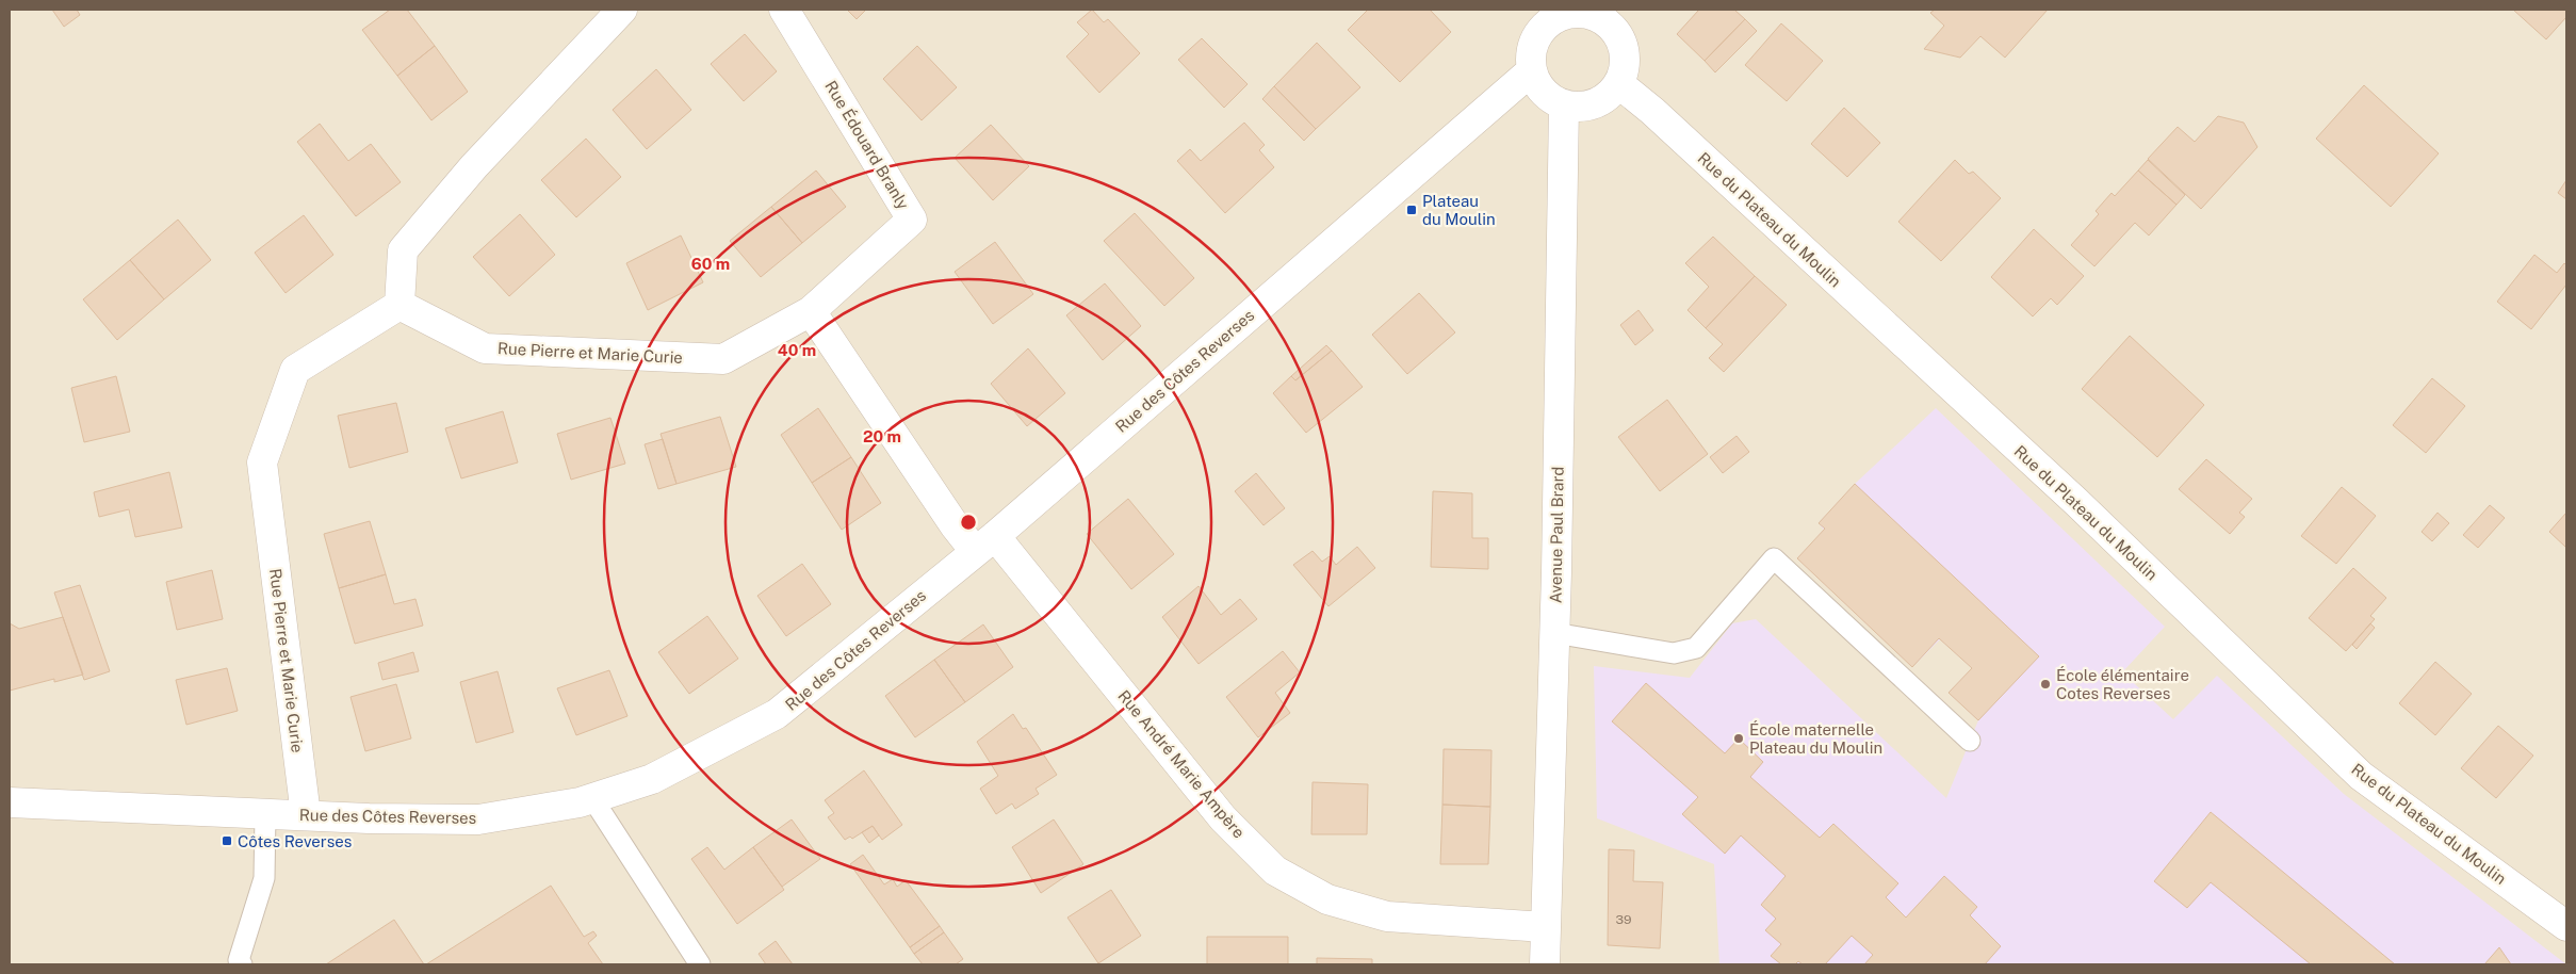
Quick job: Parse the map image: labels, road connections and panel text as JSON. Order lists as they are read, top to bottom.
{
  "streets": {
    "street": [
      "Rue Édouard Branly",
      "Rue du Plateau du Moulin",
      "Rue Pierre et Marie Curie",
      "Rue des Côtes Reverses",
      "Avenue Paul Brard",
      "Rue André Marie Ampère"
    ]
  },
  "crossings": [
    ["Rue Édouard Branly", "Rue Pierre et Marie Curie"],
    ["Rue du Plateau du Moulin", "Rue des Côtes Reverses"],
    ["Rue du Plateau du Moulin", "Avenue Paul Brard"],
    ["Rue Pierre et Marie Curie", "Rue des Côtes Reverses"],
    ["Rue des Côtes Reverses", "Avenue Paul Brard"],
    ["Rue des Côtes Reverses", "Rue André Marie Ampère"],
    ["Avenue Paul Brard", "Rue André Marie Ampère"]
  ],
  "places": {
    "transit": ["Plateau du Moulin", "Côtes Reverses"],
    "other": ["École élémentaire Cotes Reverses", "École maternelle Plateau du Moulin"]
  },
  "house_numbers": ["39"],
  "rings": ["60 m", "40 m", "20 m"]
}
